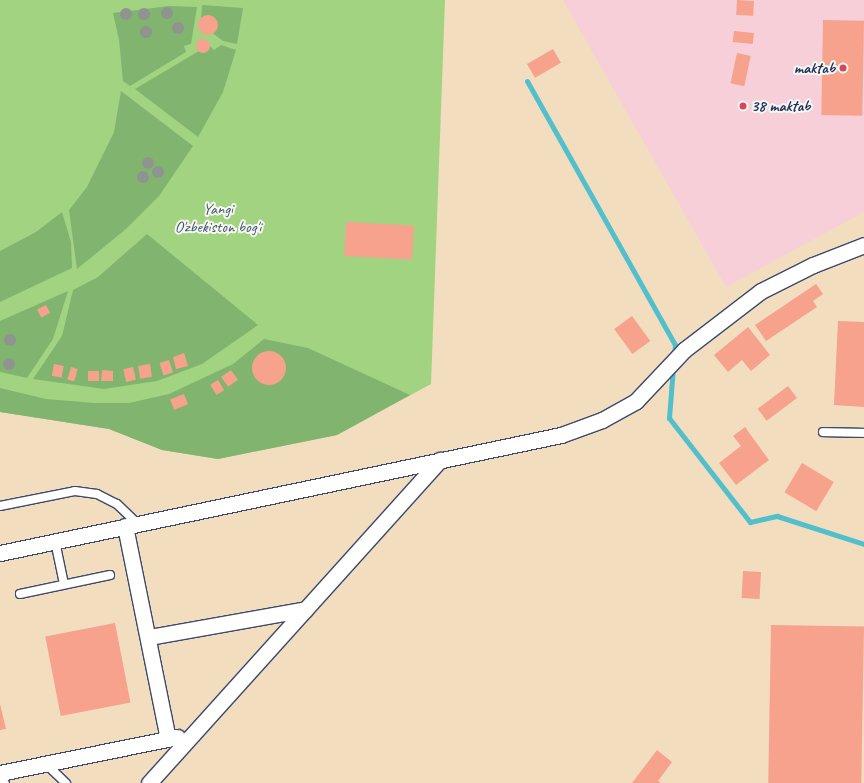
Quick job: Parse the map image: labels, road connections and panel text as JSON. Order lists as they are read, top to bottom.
{
  "parks": ["Yangi O'zbekiston bog'i"],
  "places": ["maktab", "38 maktab"]
}
